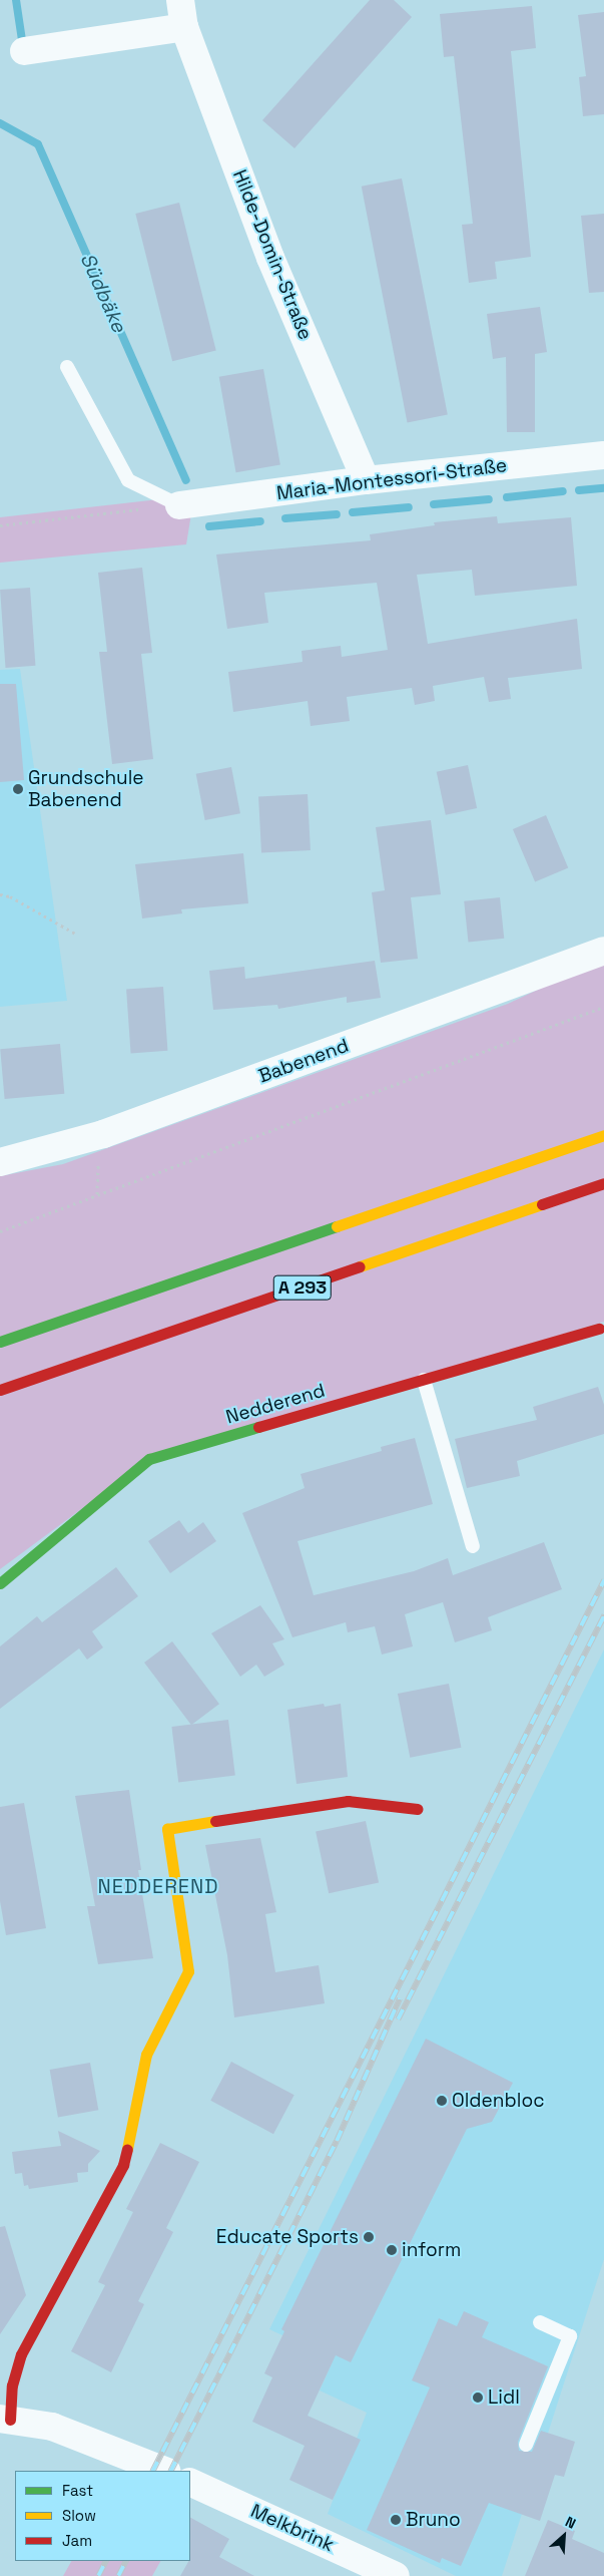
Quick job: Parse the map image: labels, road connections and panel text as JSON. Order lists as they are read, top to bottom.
{
  "streets": {
    "main road": ["A 293", "Nedderend"],
    "street": [
      "Hilde-Domin-Straße",
      "Maria-Montessori-Straße",
      "Babenend",
      "Melkbrink"
    ]
  },
  "crossings": [
    ["Hilde-Domin-Straße", "Maria-Montessori-Straße"]
  ],
  "districts": ["NEDDEREND"],
  "water": ["Südbäke"],
  "places": [
    "Grundschule Babenend",
    "Oldenbloc",
    "Educate Sports",
    "inform",
    "Lidl",
    "Bruno"
  ],
  "legend": ["Fast", "Slow", "Jam"],
  "north": "top right"
}
